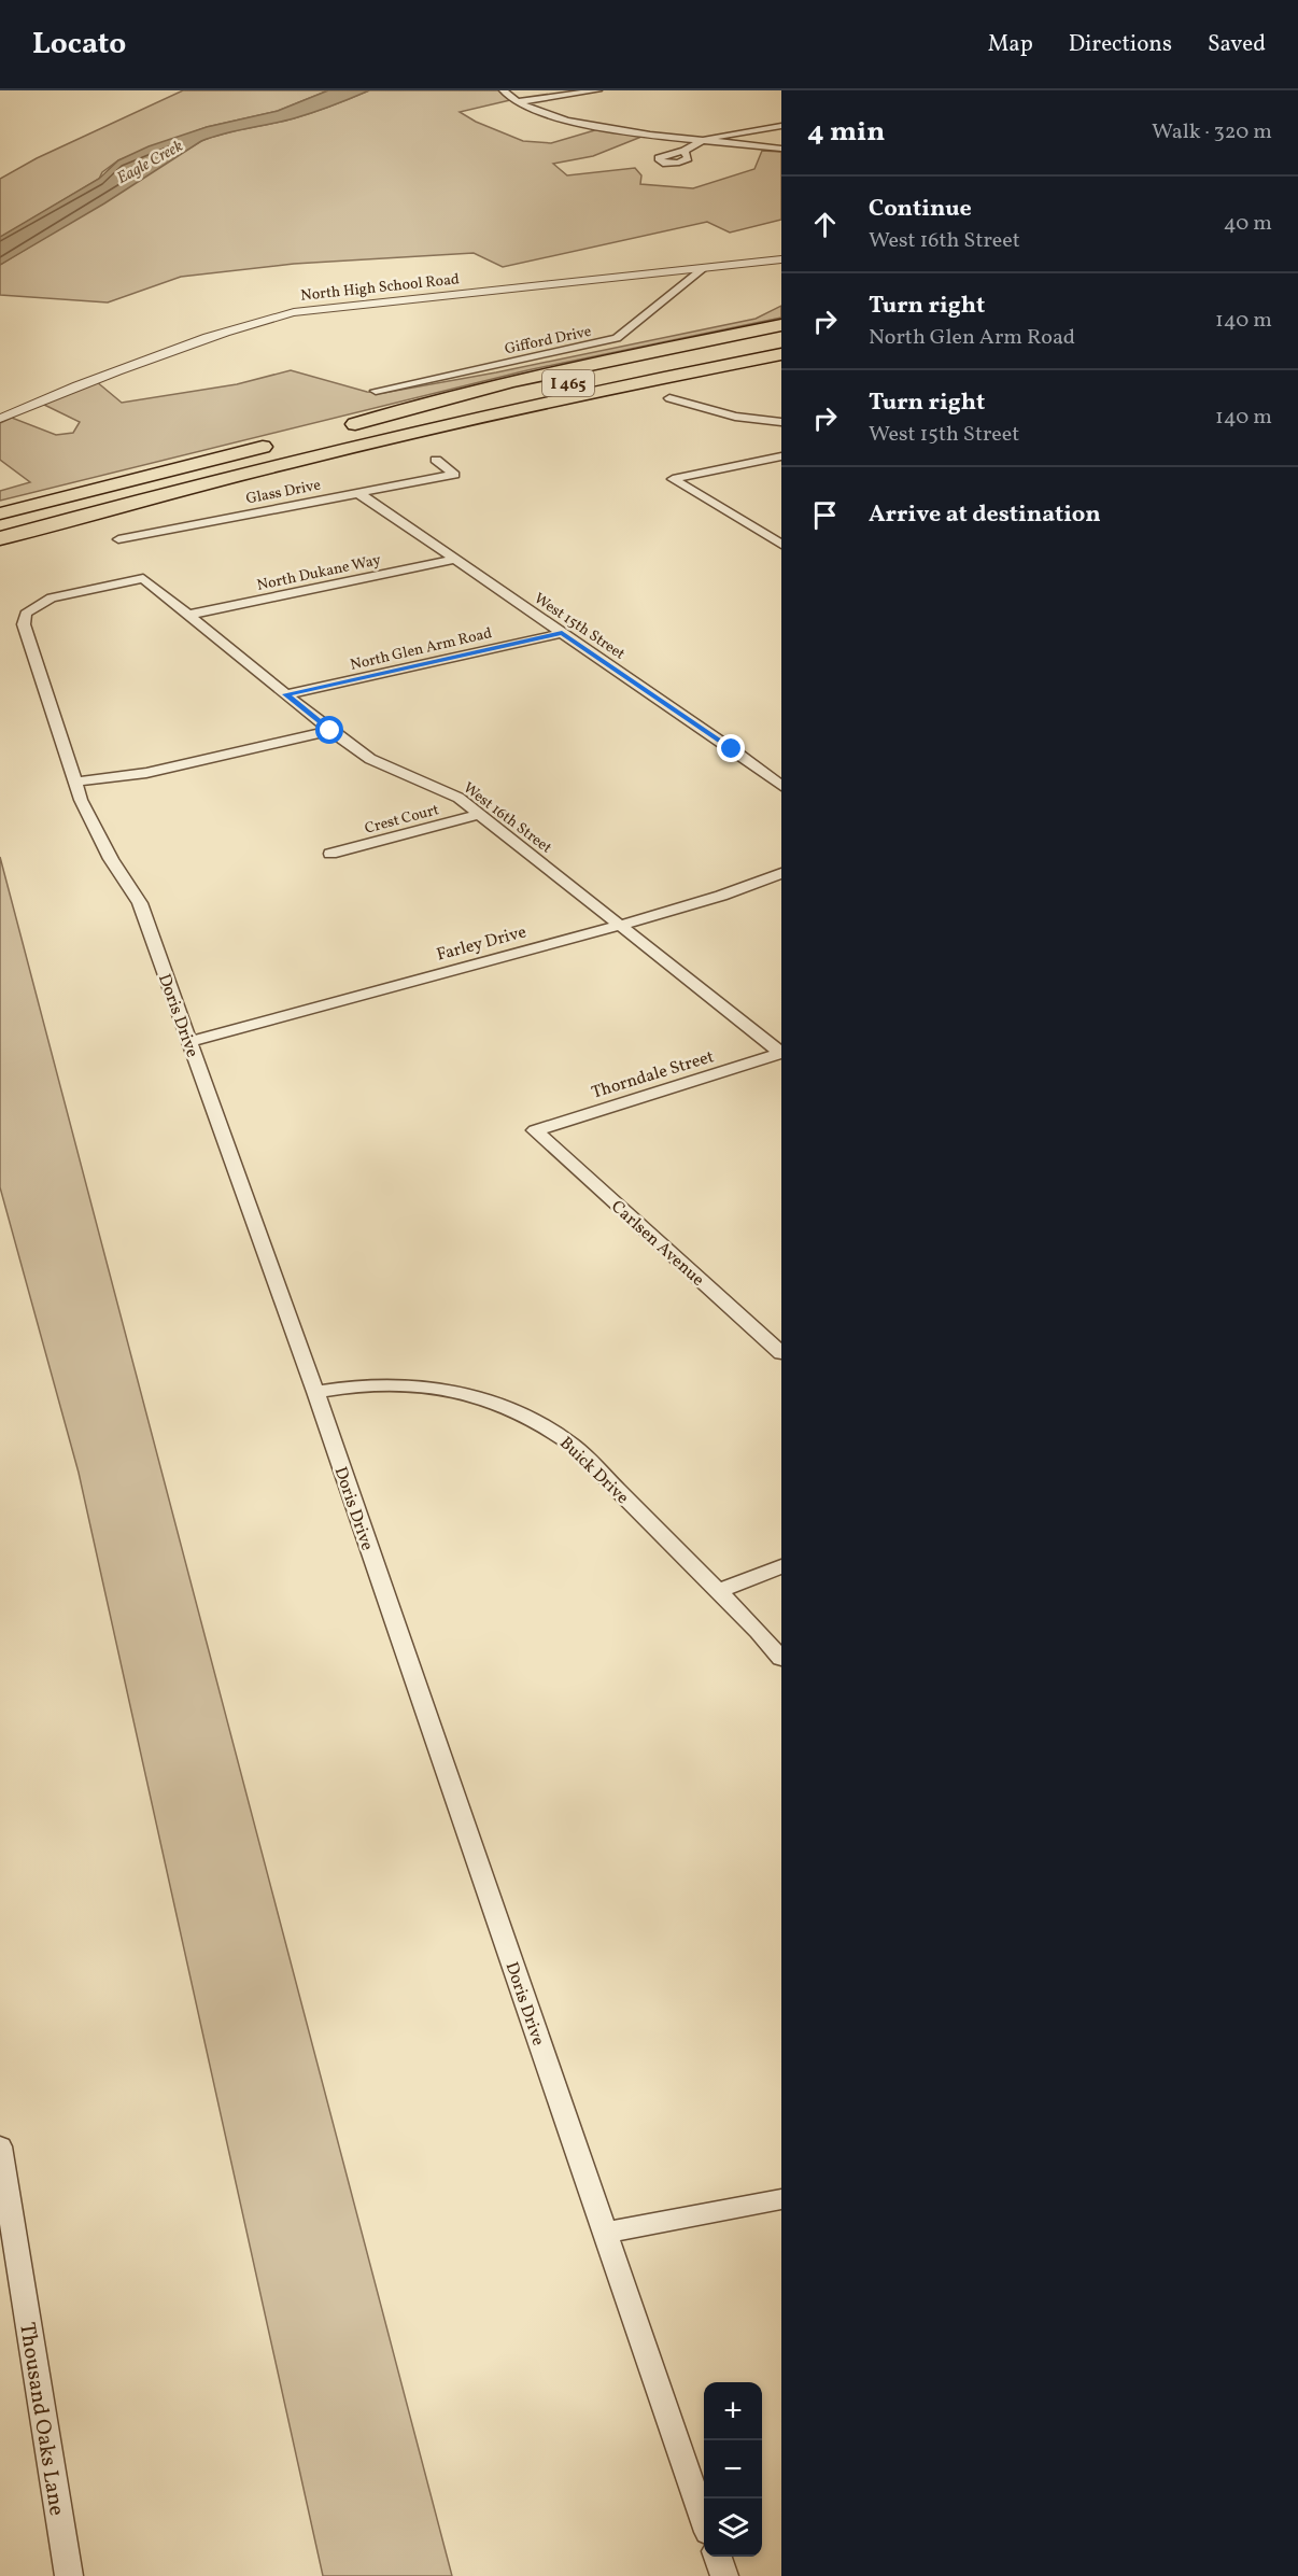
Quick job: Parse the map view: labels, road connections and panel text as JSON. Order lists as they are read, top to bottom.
{
  "streets": {
    "highway": ["I 465"],
    "street": [
      "North High School Road",
      "Gifford Drive",
      "Glass Drive",
      "North Dukane Way",
      "West 15th Street",
      "North Glen Arm Road",
      "West 16th Street",
      "Crest Court",
      "Farley Drive",
      "Doris Drive",
      "Thorndale Street",
      "Carlsen Avenue",
      "Buick Drive",
      "Thousand Oaks Lane"
    ]
  },
  "crossings": [
    ["North High School Road", "Gifford Drive"],
    ["Glass Drive", "West 15th Street"],
    ["North Dukane Way", "West 15th Street"],
    ["North Dukane Way", "West 16th Street"],
    ["West 15th Street", "North Glen Arm Road"],
    ["North Glen Arm Road", "West 16th Street"],
    ["West 16th Street", "Crest Court"],
    ["West 16th Street", "Farley Drive"],
    ["West 16th Street", "Doris Drive"],
    ["West 16th Street", "Thorndale Street"],
    ["Farley Drive", "Doris Drive"],
    ["Doris Drive", "Buick Drive"],
    ["Thorndale Street", "Carlsen Avenue"]
  ],
  "water": ["Eagle Creek"],
  "page": {
    "header": "Locato",
    "nav": ["Map", "Directions", "Saved"],
    "heading": ["4 min", "Walk · 320 m"],
    "list": [
      ["Continue", "West 16th Street", "40 m"],
      ["Turn right", "North Glen Arm Road", "140 m"],
      ["Turn right", "West 15th Street", "140 m"],
      "Arrive at destination"
    ],
    "map_buttons": ["+", "−"]
  }
}
